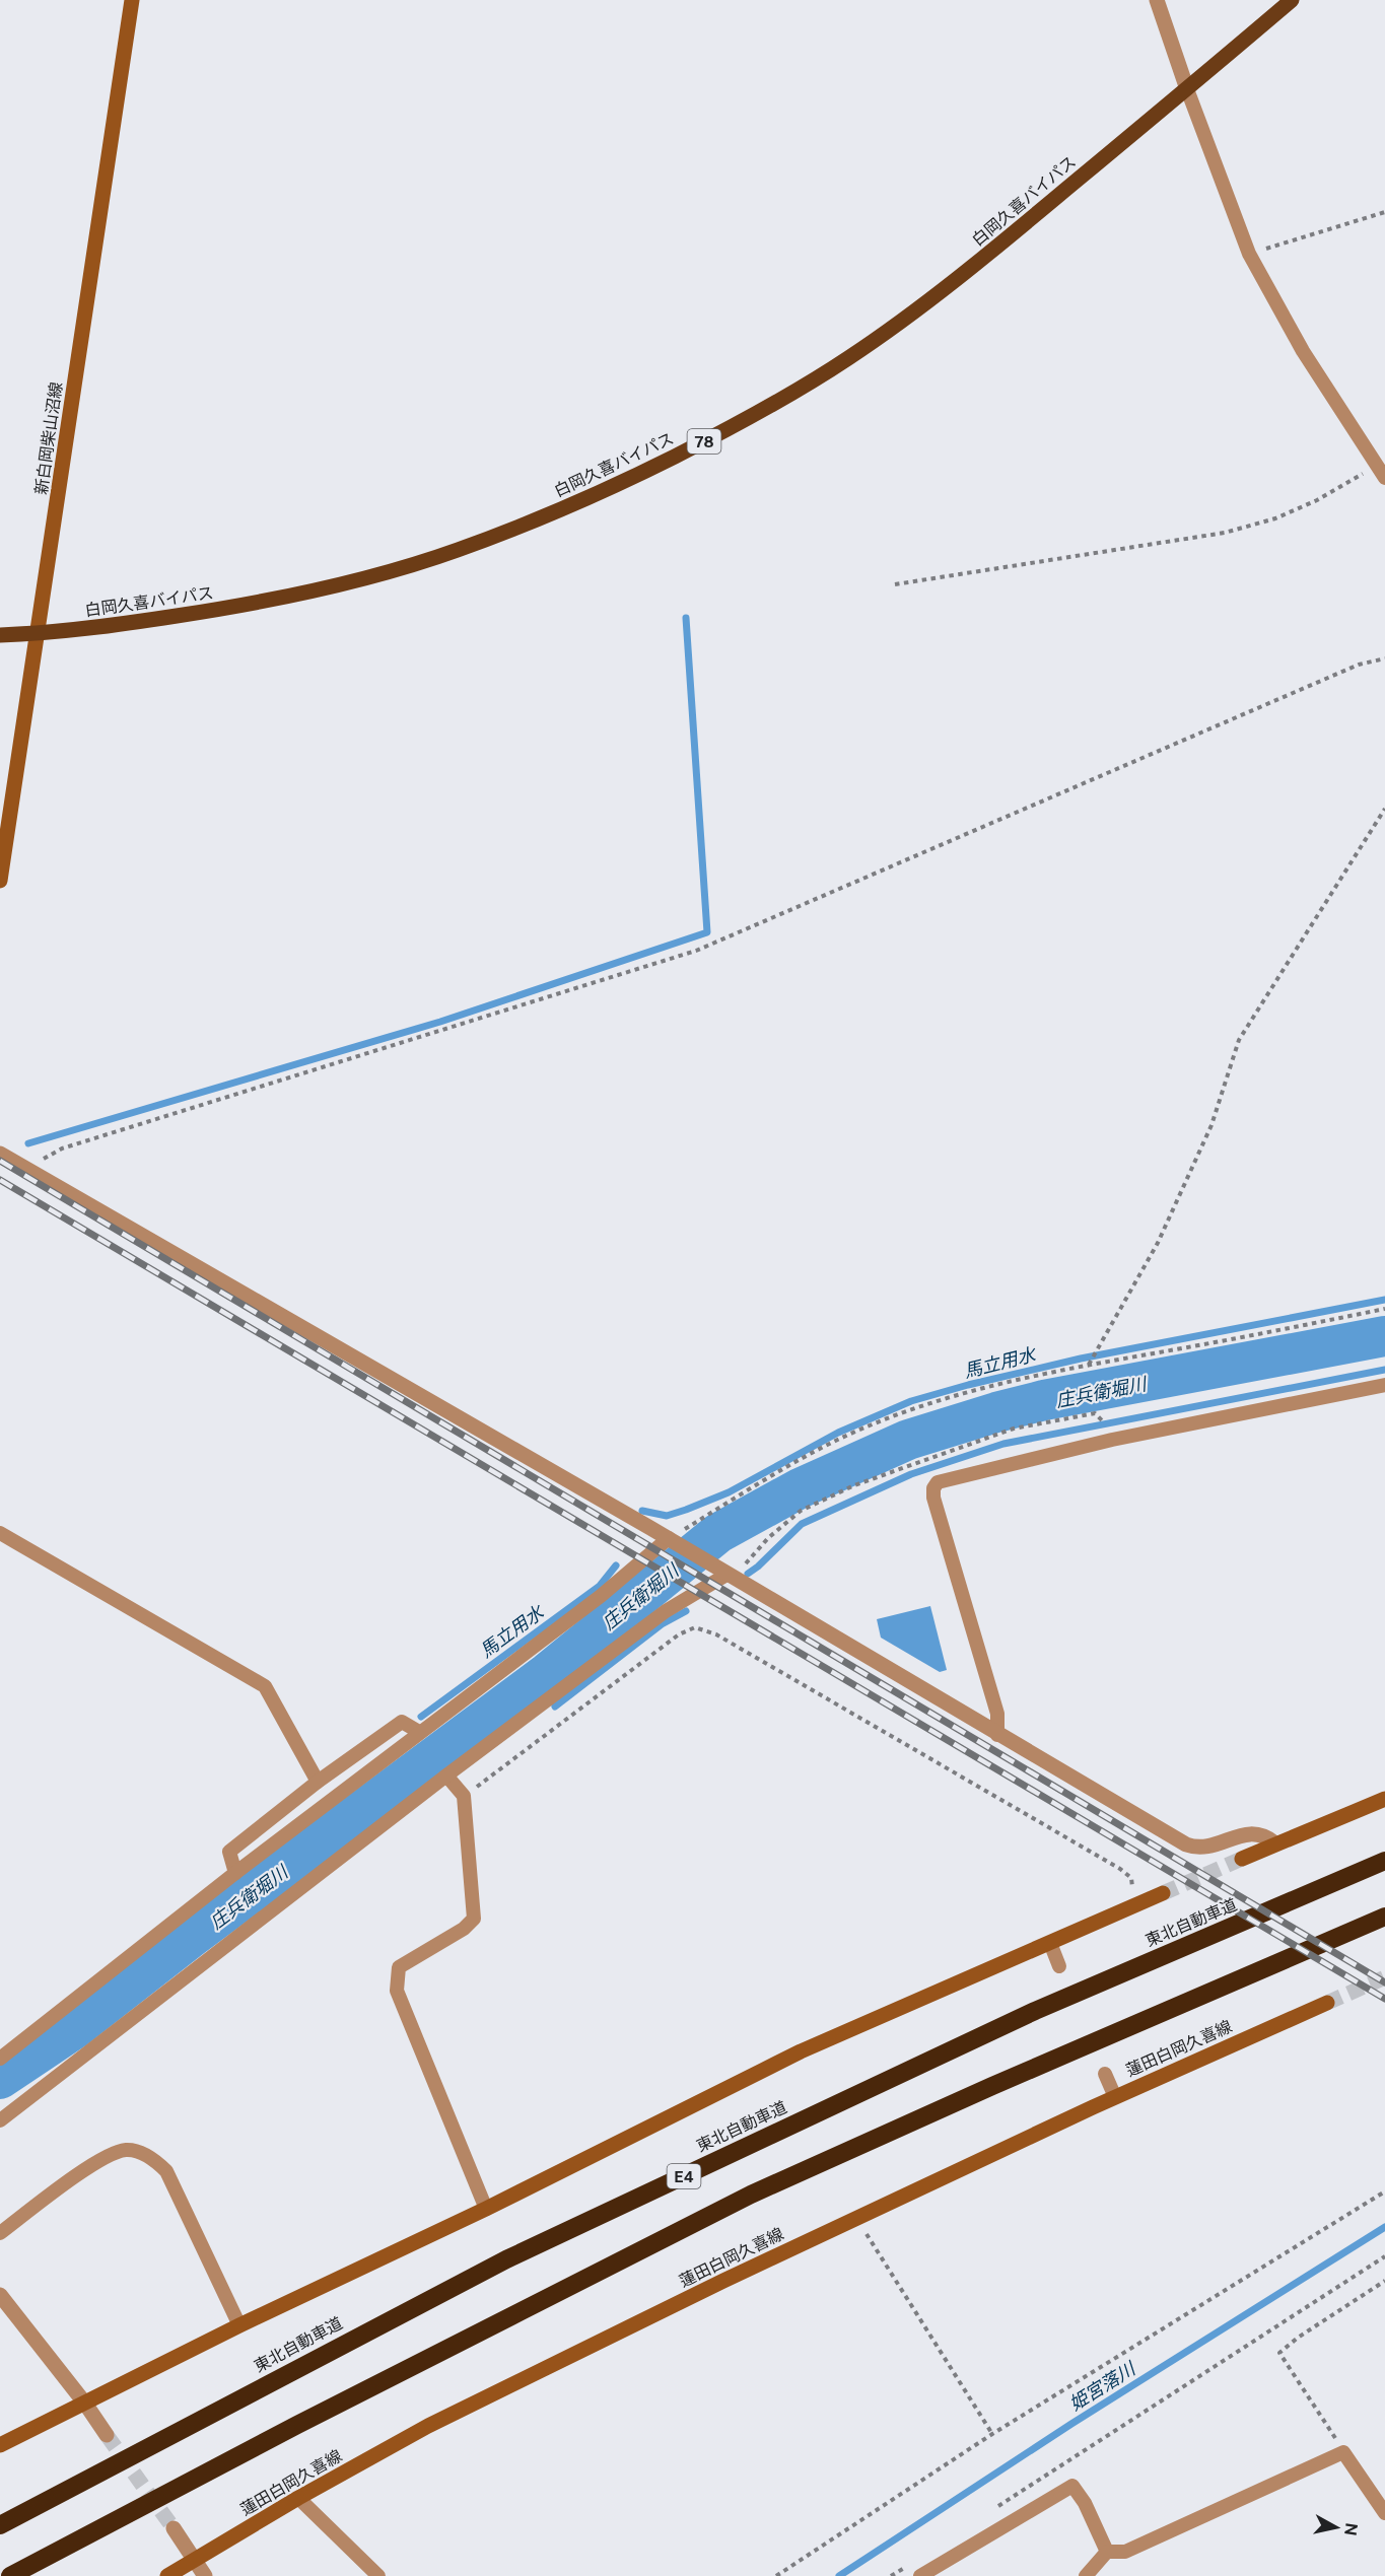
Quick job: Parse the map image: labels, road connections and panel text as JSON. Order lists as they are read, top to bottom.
{
  "streets": {
    "highway": ["東北自動車道", "E4"],
    "main road": ["白岡久喜バイパス", "78"],
    "street": ["新白岡柴山沼線", "蓮田白岡久喜線"]
  },
  "crossings": [
    ["白岡久喜バイパス", "新白岡柴山沼線"]
  ],
  "water": ["馬立用水", "庄兵衛堀川", "姫宮落川"],
  "north": "right"
}
